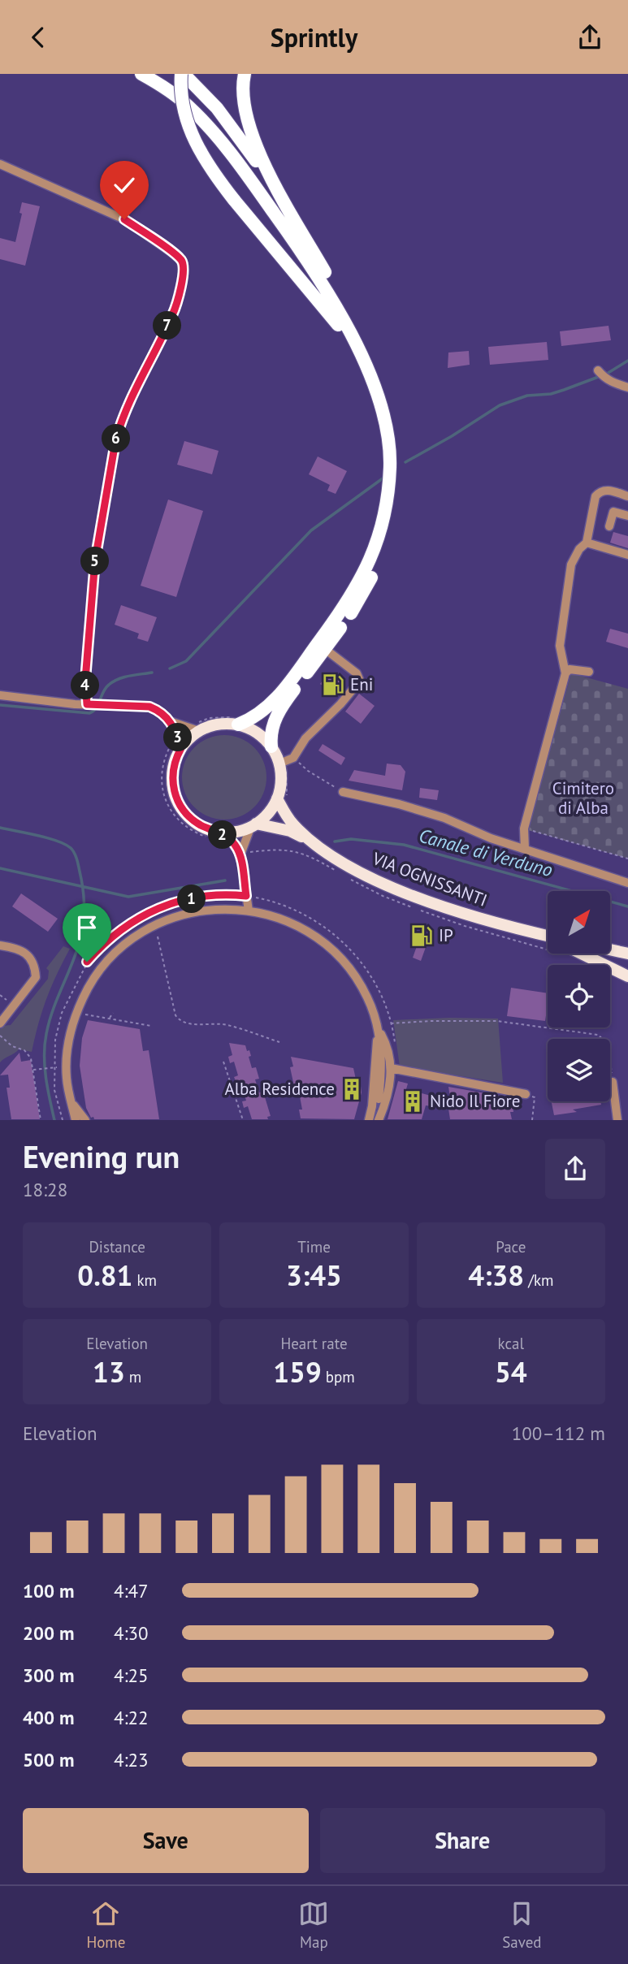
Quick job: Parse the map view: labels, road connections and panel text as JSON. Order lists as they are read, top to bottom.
{
  "streets": {
    "main road": ["VIA OGNISSANTI"]
  },
  "water": ["Canale di Verduno"],
  "parks": ["Cimitero di Alba"],
  "places": {
    "fuel station": ["Eni", "IP"],
    "building": ["Alba Residence", "Nido Il Fiore"]
  },
  "north": "top right",
  "page": {
    "header": "Sprintly",
    "pins": [
      "7",
      "6",
      "5",
      "4",
      "3",
      "2",
      "1"
    ],
    "heading": ["Evening run", "18:28"],
    "stats": [
      ["Distance", "0.81 km"],
      ["Time", "3:45"],
      ["Pace", "4:38 /km"],
      ["Elevation", "13 m"],
      ["Heart rate", "159 bpm"],
      ["kcal", "54"]
    ],
    "chart": ["Elevation", "100–112 m"],
    "list": [
      {
        "name": "100 m",
        "note": "4:47"
      },
      {
        "name": "200 m",
        "note": "4:30"
      },
      {
        "name": "300 m",
        "note": "4:25"
      },
      {
        "name": "400 m",
        "note": "4:22"
      },
      {
        "name": "500 m",
        "note": "4:23"
      }
    ],
    "buttons": ["Save", "Share"],
    "tabs": ["Home", "Map", "Saved"]
  }
}
